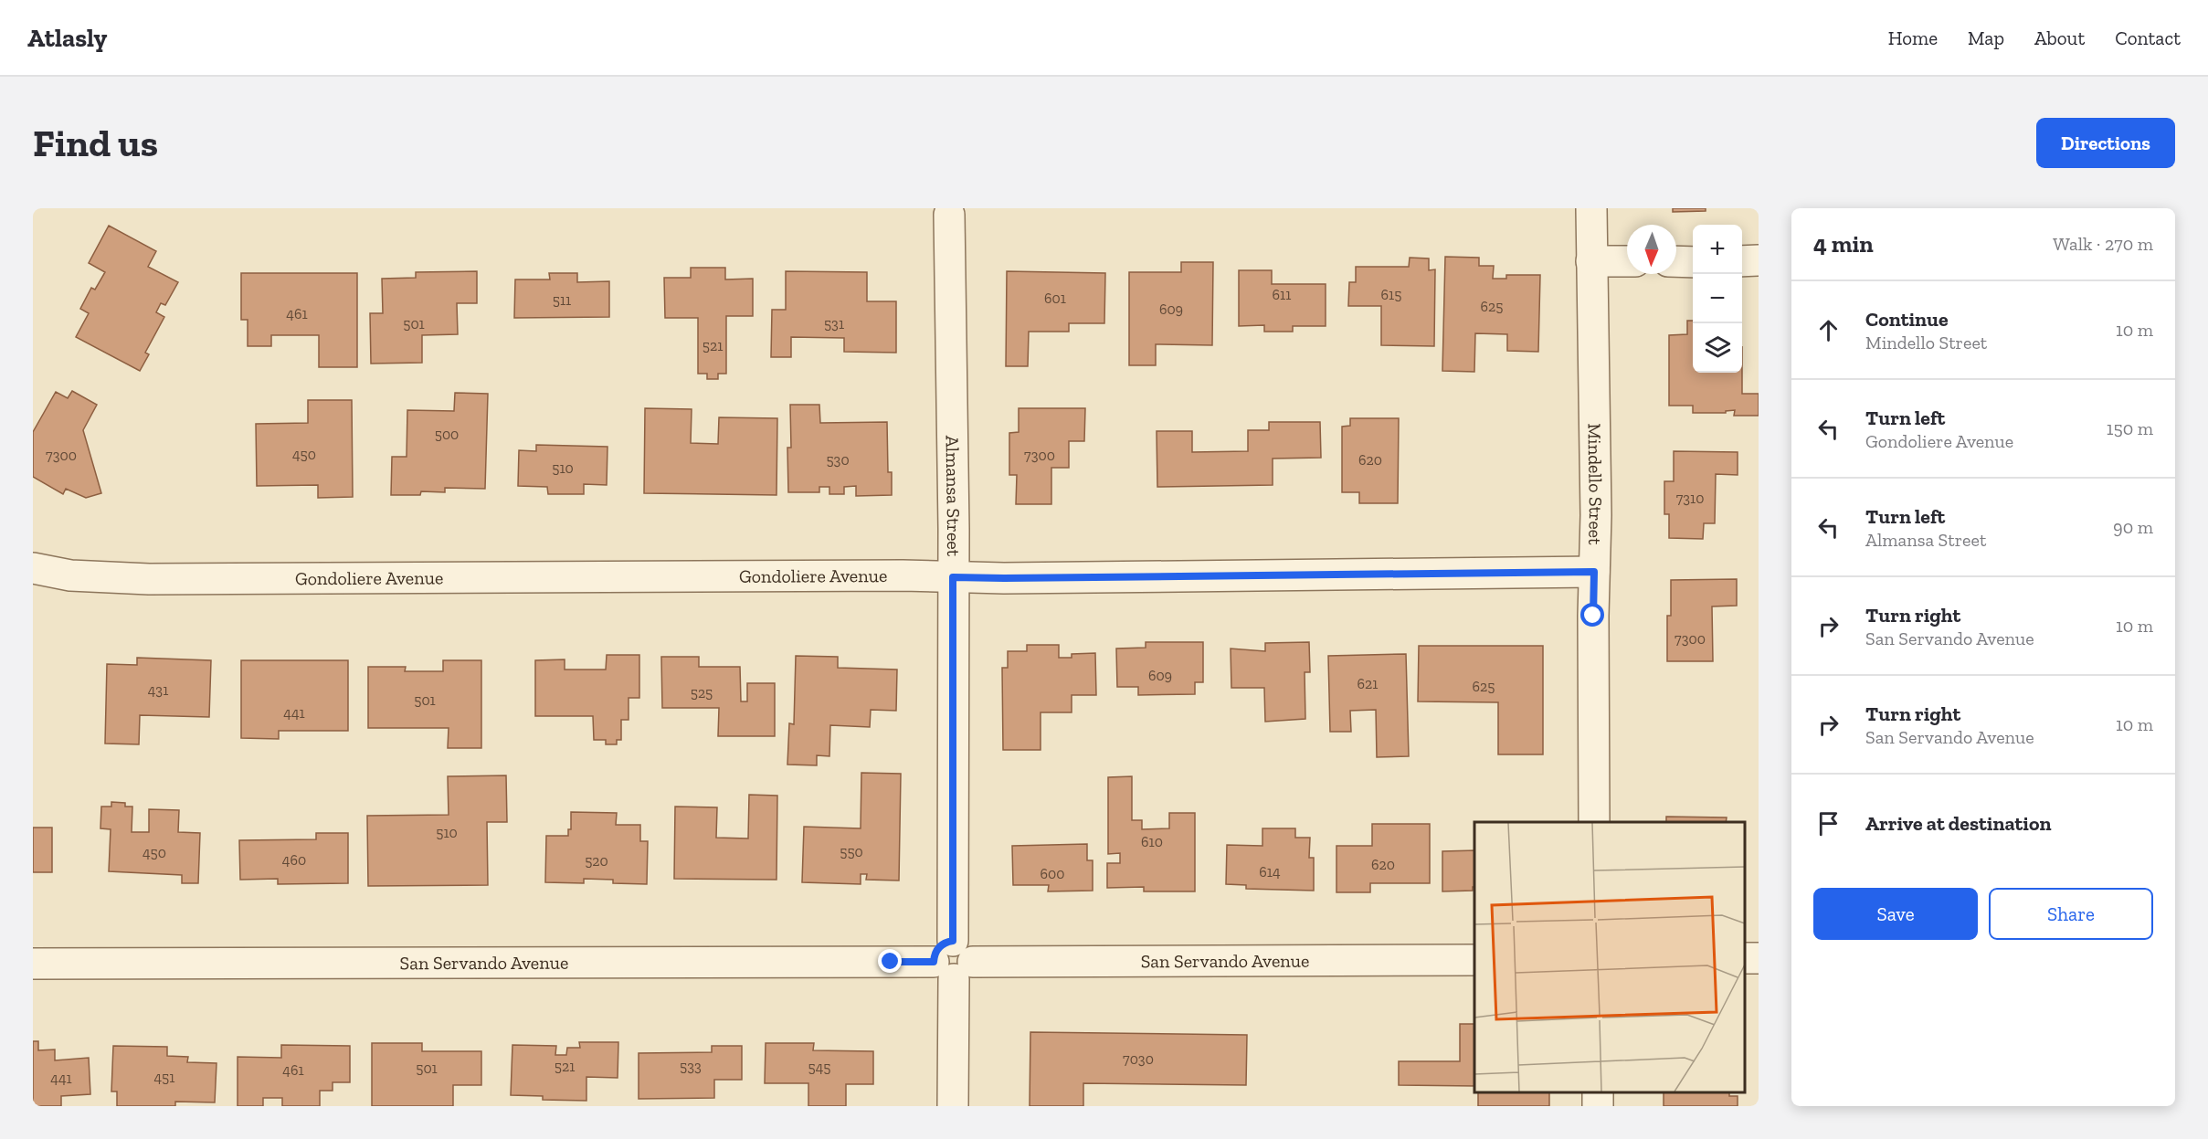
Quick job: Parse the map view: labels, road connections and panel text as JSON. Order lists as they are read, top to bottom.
{
  "streets": {
    "street": [
      "Mindello Street",
      "Almansa Street",
      "Gondoliere Avenue",
      "San Servando Avenue"
    ]
  },
  "crossings": [
    ["Mindello Street", "Gondoliere Avenue"],
    ["Almansa Street", "Gondoliere Avenue"],
    ["Almansa Street", "San Servando Avenue"]
  ],
  "house_numbers": [
    "611",
    "615",
    "601",
    "511",
    "625",
    "609",
    "461",
    "501",
    "531",
    "521",
    "500",
    "450",
    "7300",
    "7300",
    "530",
    "620",
    "510",
    "7310",
    "7300",
    "609",
    "621",
    "625",
    "431",
    "525",
    "501",
    "441",
    "510",
    "610",
    "550",
    "450",
    "460",
    "520",
    "620",
    "614",
    "600",
    "7030",
    "521",
    "533",
    "545",
    "501",
    "461",
    "451",
    "441"
  ],
  "north": "bottom",
  "page": {
    "header": "Atlasly",
    "nav": [
      "Home",
      "Map",
      "About",
      "Contact"
    ],
    "buttons": [
      "Directions",
      ["Save", "Share"]
    ],
    "title": "Find us",
    "heading": ["4 min", "Walk · 270 m"],
    "map_buttons": ["+", "−"],
    "list": [
      ["Continue", "Mindello Street", "10 m"],
      ["Turn left", "Gondoliere Avenue", "150 m"],
      ["Turn left", "Almansa Street", "90 m"],
      ["Turn right", "San Servando Avenue", "10 m"],
      ["Turn right", "San Servando Avenue", "10 m"],
      "Arrive at destination"
    ]
  }
}
